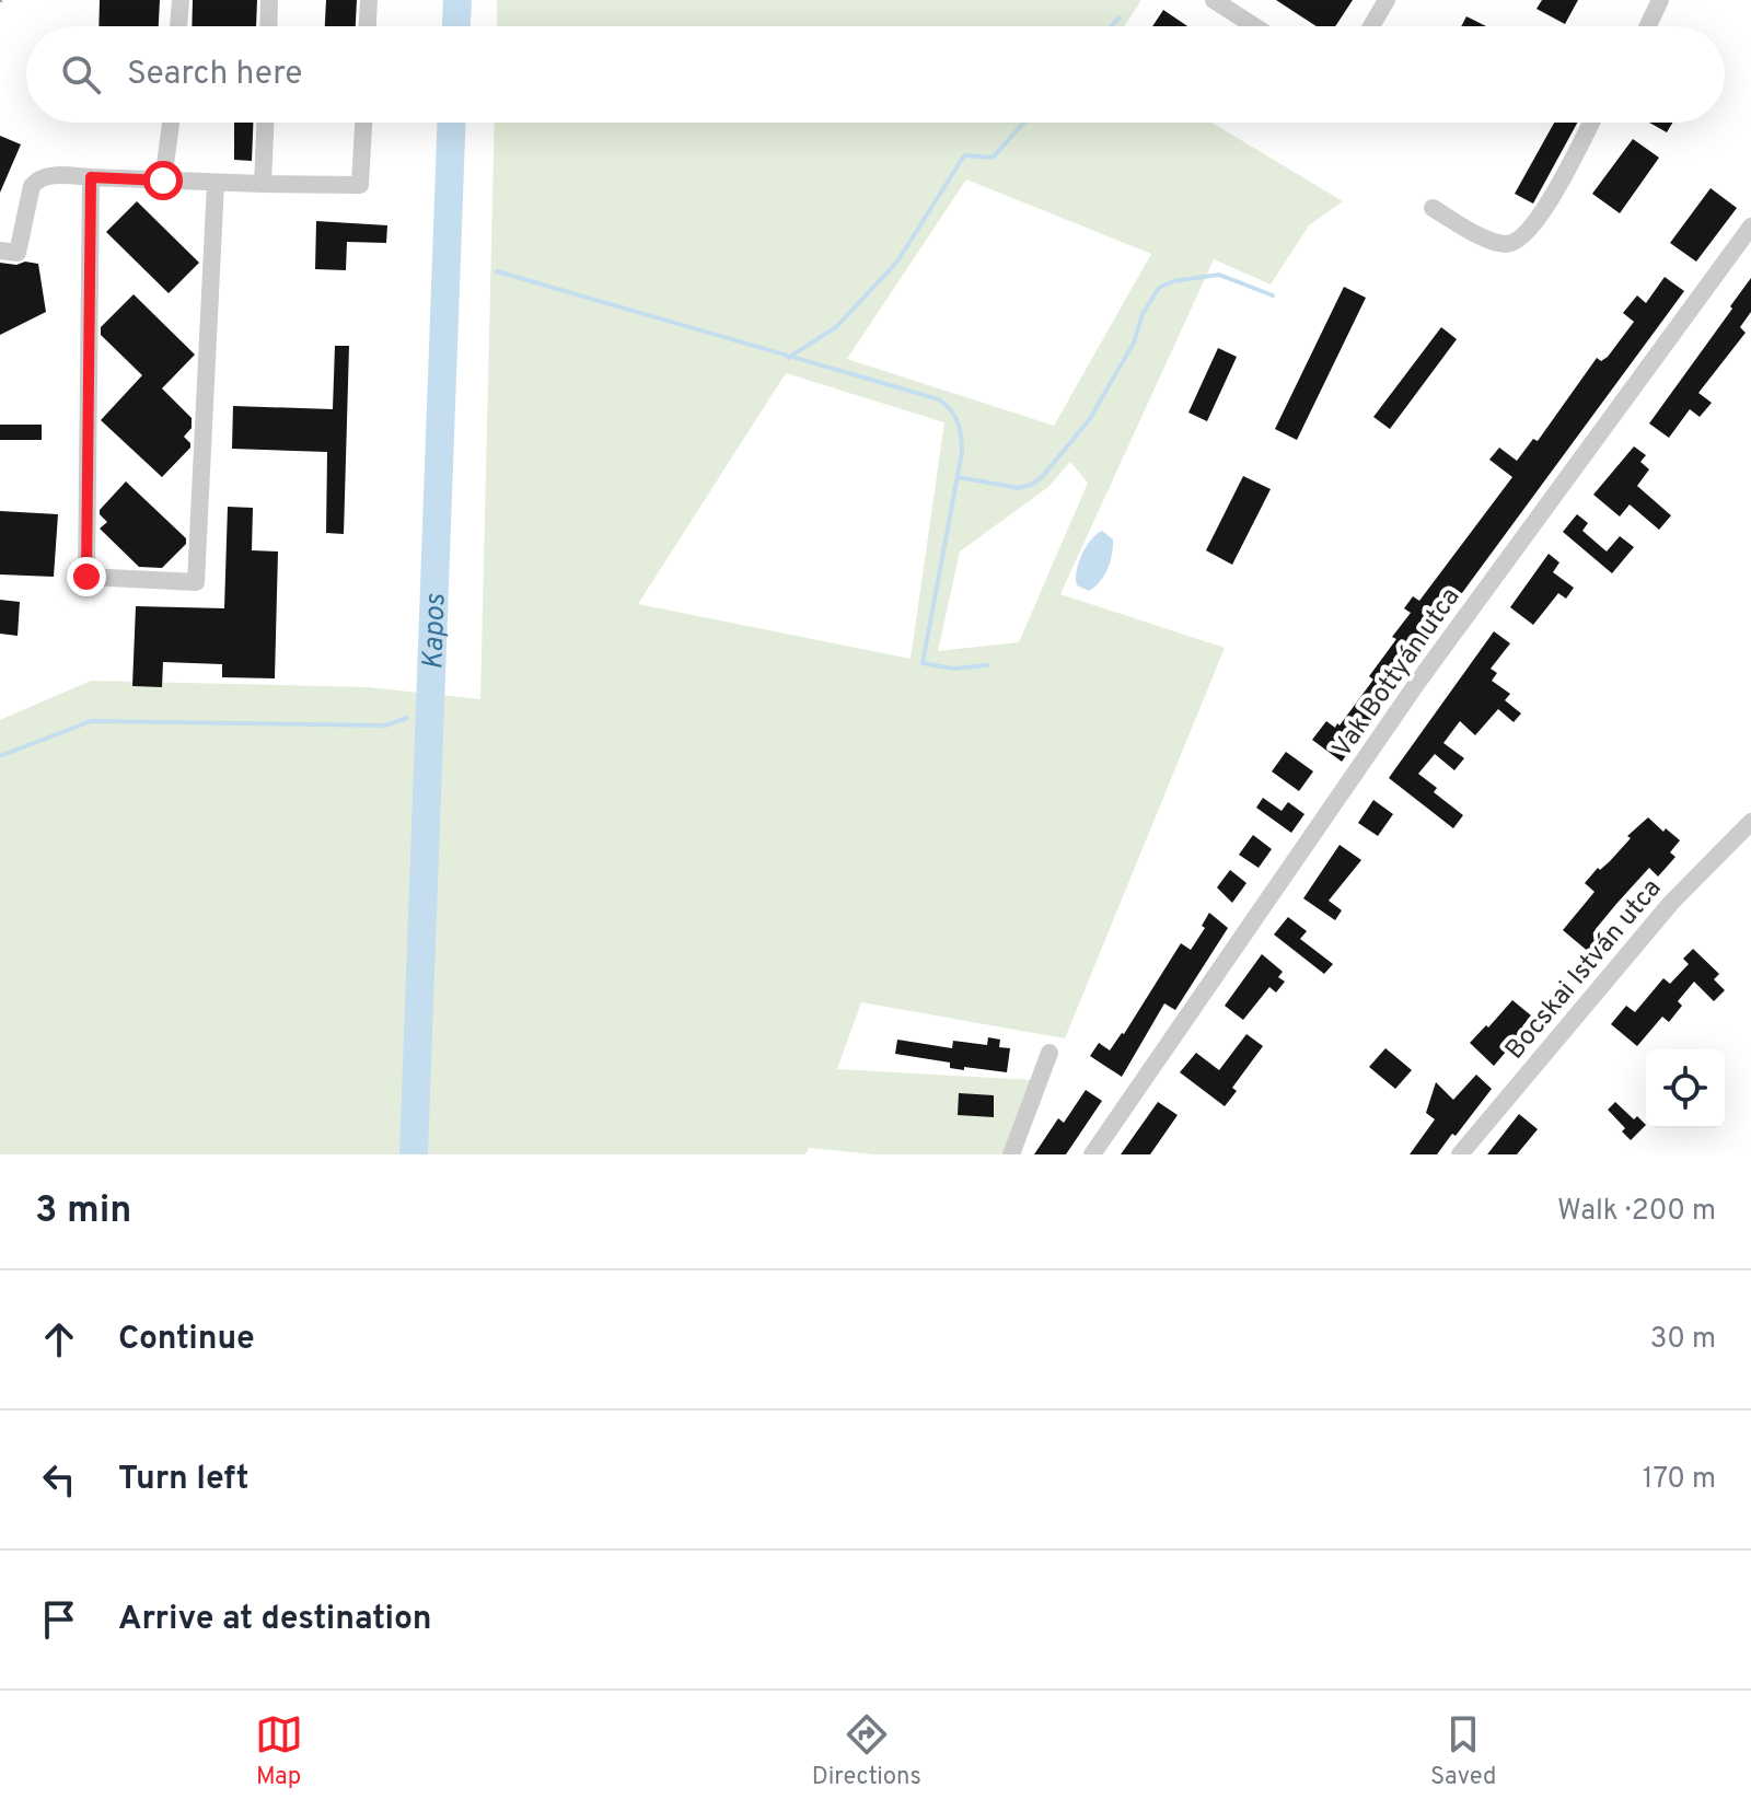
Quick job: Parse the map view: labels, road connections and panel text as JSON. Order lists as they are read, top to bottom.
{
  "streets": {
    "street": ["Vak Bottyán utca", "Bocskai István utca"]
  },
  "water": ["Kapos"],
  "page": {
    "search": "Search here",
    "heading": ["3 min", "Walk · 200 m"],
    "list": [
      ["Continue", "30 m"],
      ["Turn left", "170 m"],
      "Arrive at destination"
    ],
    "nav": ["Map", "Directions", "Saved"]
  }
}
